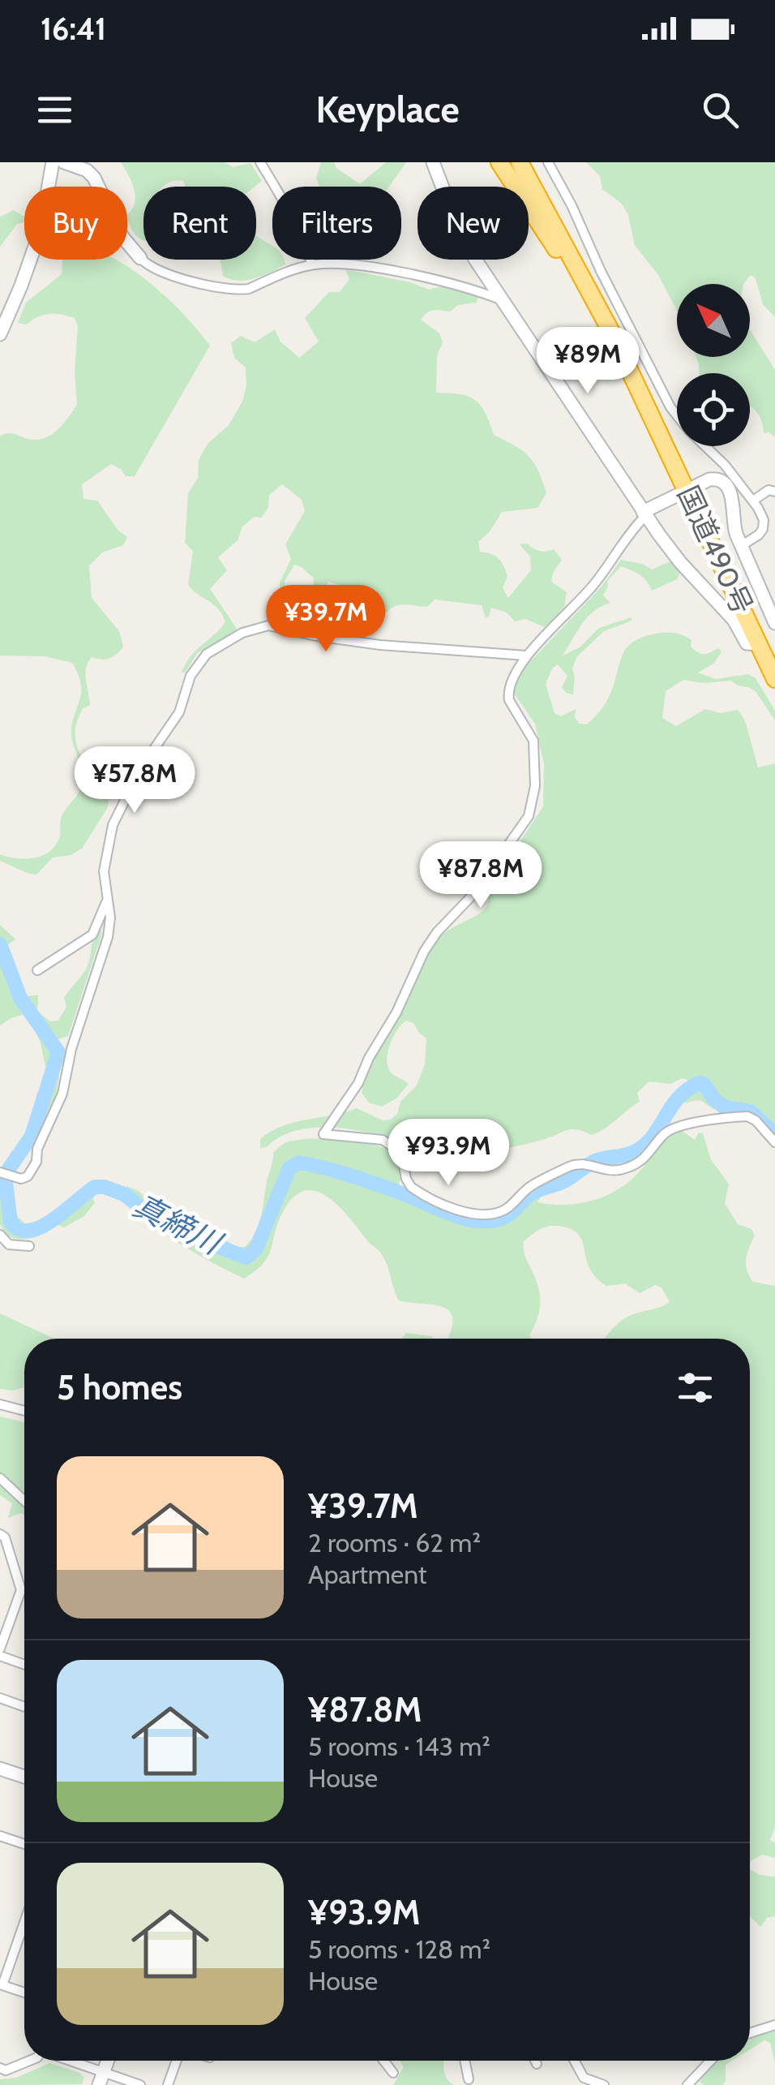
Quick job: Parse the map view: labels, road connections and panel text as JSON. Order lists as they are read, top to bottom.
{
  "streets": {
    "highway": ["国道490号"]
  },
  "water": ["真締川"],
  "north": "top left",
  "page": {
    "status": "16:41",
    "header": "Keyplace",
    "chip": [
      "Buy",
      "Rent",
      "Filters",
      "New"
    ],
    "price": [
      "¥89M",
      "¥39.7M",
      "¥57.8M",
      "¥87.8M",
      "¥93.9M"
    ],
    "heading": "5 homes",
    "list": [
      {
        "name": "¥39.7M",
        "note": "2 rooms · 62 m² · Apartment"
      },
      {
        "name": "¥87.8M",
        "note": "5 rooms · 143 m² · House"
      },
      {
        "name": "¥93.9M",
        "note": "5 rooms · 128 m² · House"
      }
    ]
  }
}
